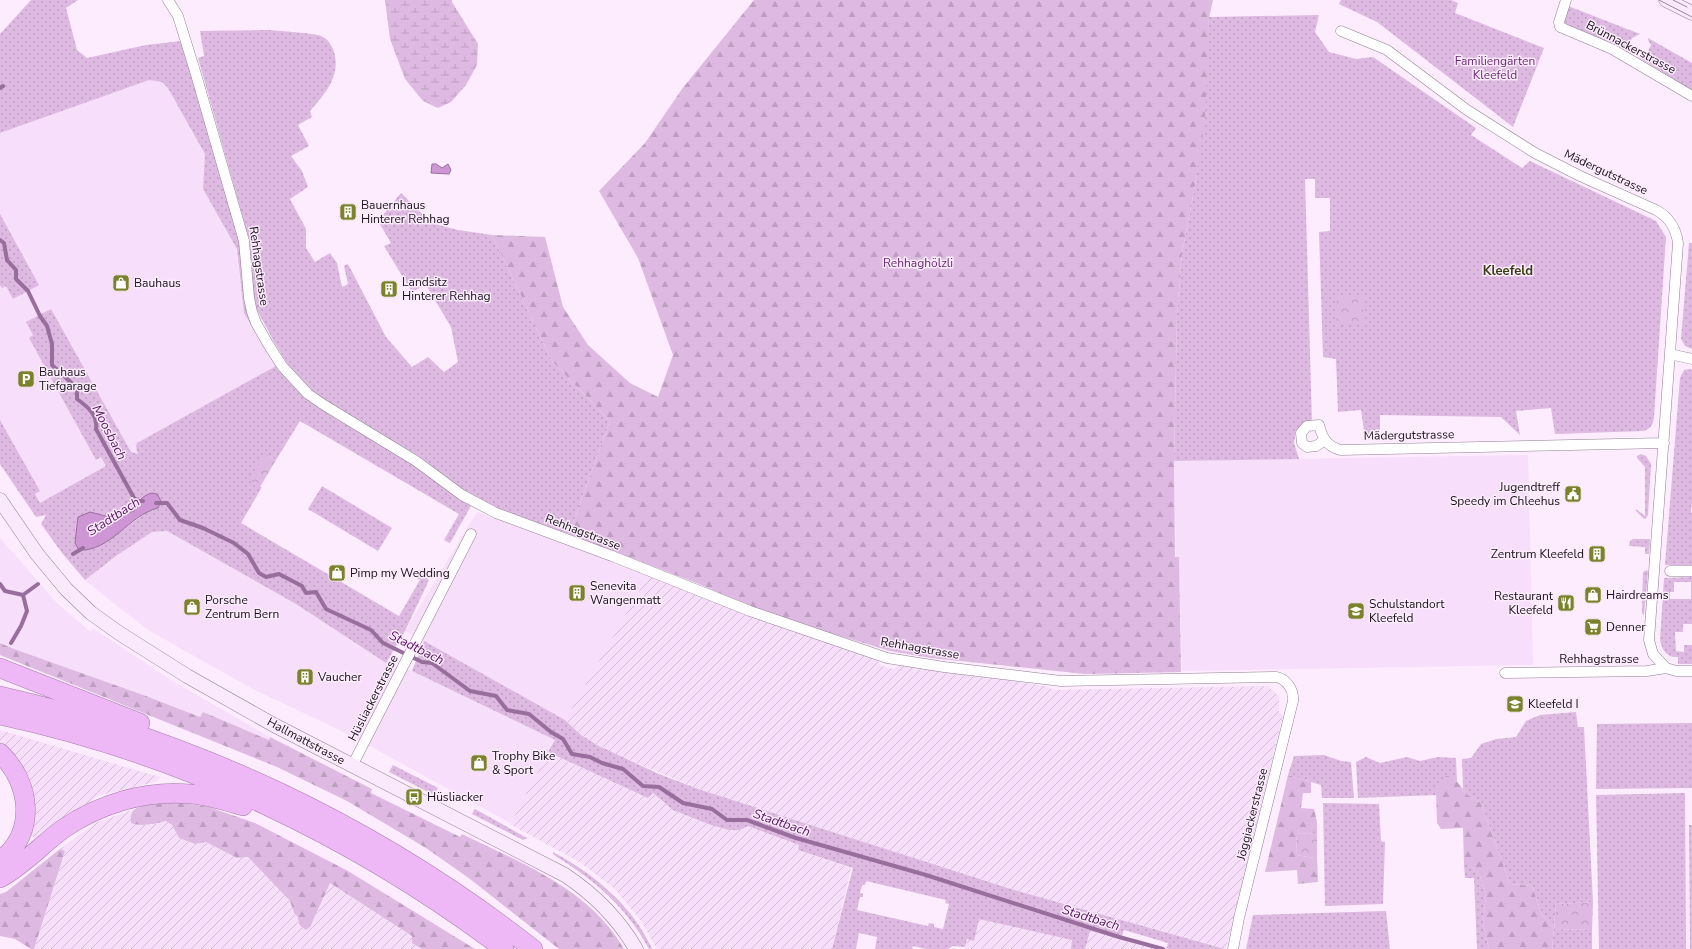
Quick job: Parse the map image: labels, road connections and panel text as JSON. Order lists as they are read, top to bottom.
{
  "streets": {
    "main road": ["Hallmattstrasse"],
    "street": [
      "Brünnackerstrasse",
      "Mädergutstrasse",
      "Rehhagstrasse",
      "Hüsliackerstrasse",
      "Jöggiackerstrasse"
    ]
  },
  "crossings": [
    ["Mädergutstrasse", "Rehhagstrasse"],
    ["Rehhagstrasse", "Jöggiackerstrasse"],
    ["Hüsliackerstrasse", "Hallmattstrasse"]
  ],
  "districts": ["Kleefeld"],
  "water": ["Moosbach", "Stadtbach"],
  "parks": ["Familiengärten Kleefeld", "Rehhaghölzli"],
  "places": {
    "building": [
      "Bauernhaus Hinterer Rehhag",
      "Landsitz Hinterer Rehhag",
      "Zentrum Kleefeld",
      "Senevita Wangenmatt",
      "Vaucher"
    ],
    "shop": [
      "Bauhaus",
      "Pimp my Wedding",
      "Hairdreams",
      "Porsche Zentrum Bern",
      "Trophy Bike & Sport"
    ],
    "parking": ["Bauhaus Tiefgarage"],
    "public building": ["Jugendtreff Speedy im Chleehus"],
    "restaurant": ["Restaurant Kleefeld"],
    "school or university": ["Schulstandort Kleefeld", "Kleefeld I"],
    "supermarket": ["Denner"],
    "bus stop": ["Hüsliacker"]
  }
}
